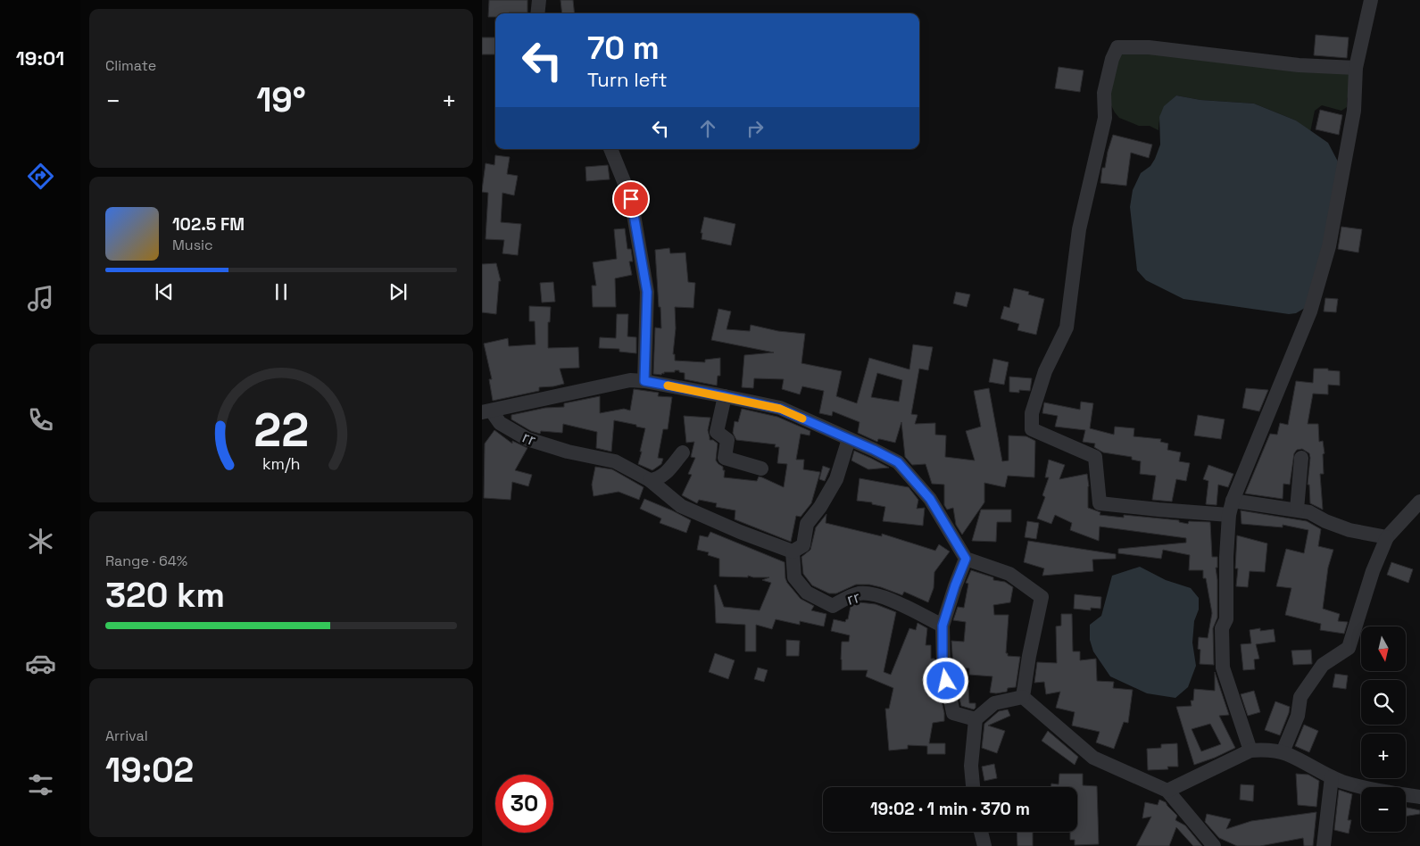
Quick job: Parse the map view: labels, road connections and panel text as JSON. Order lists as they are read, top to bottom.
{
  "streets": {
    "street": ["rr"]
  },
  "north": "bottom",
  "page": {
    "tabs": "19:01",
    "tile": [
      "Climate",
      ["Range · 64%", "320 km"],
      ["Arrival", "19:02"]
    ],
    "turn": ["70 m", "Turn left"],
    "heat": ["−", "19°", "+"],
    "song": ["102.5 FM", "Music"],
    "map_buttons": ["+", "−"],
    "limit": "30",
    "trip": "19:02 · 1 min · 370 m",
    "gauge": ["22", "km/h"]
  }
}
